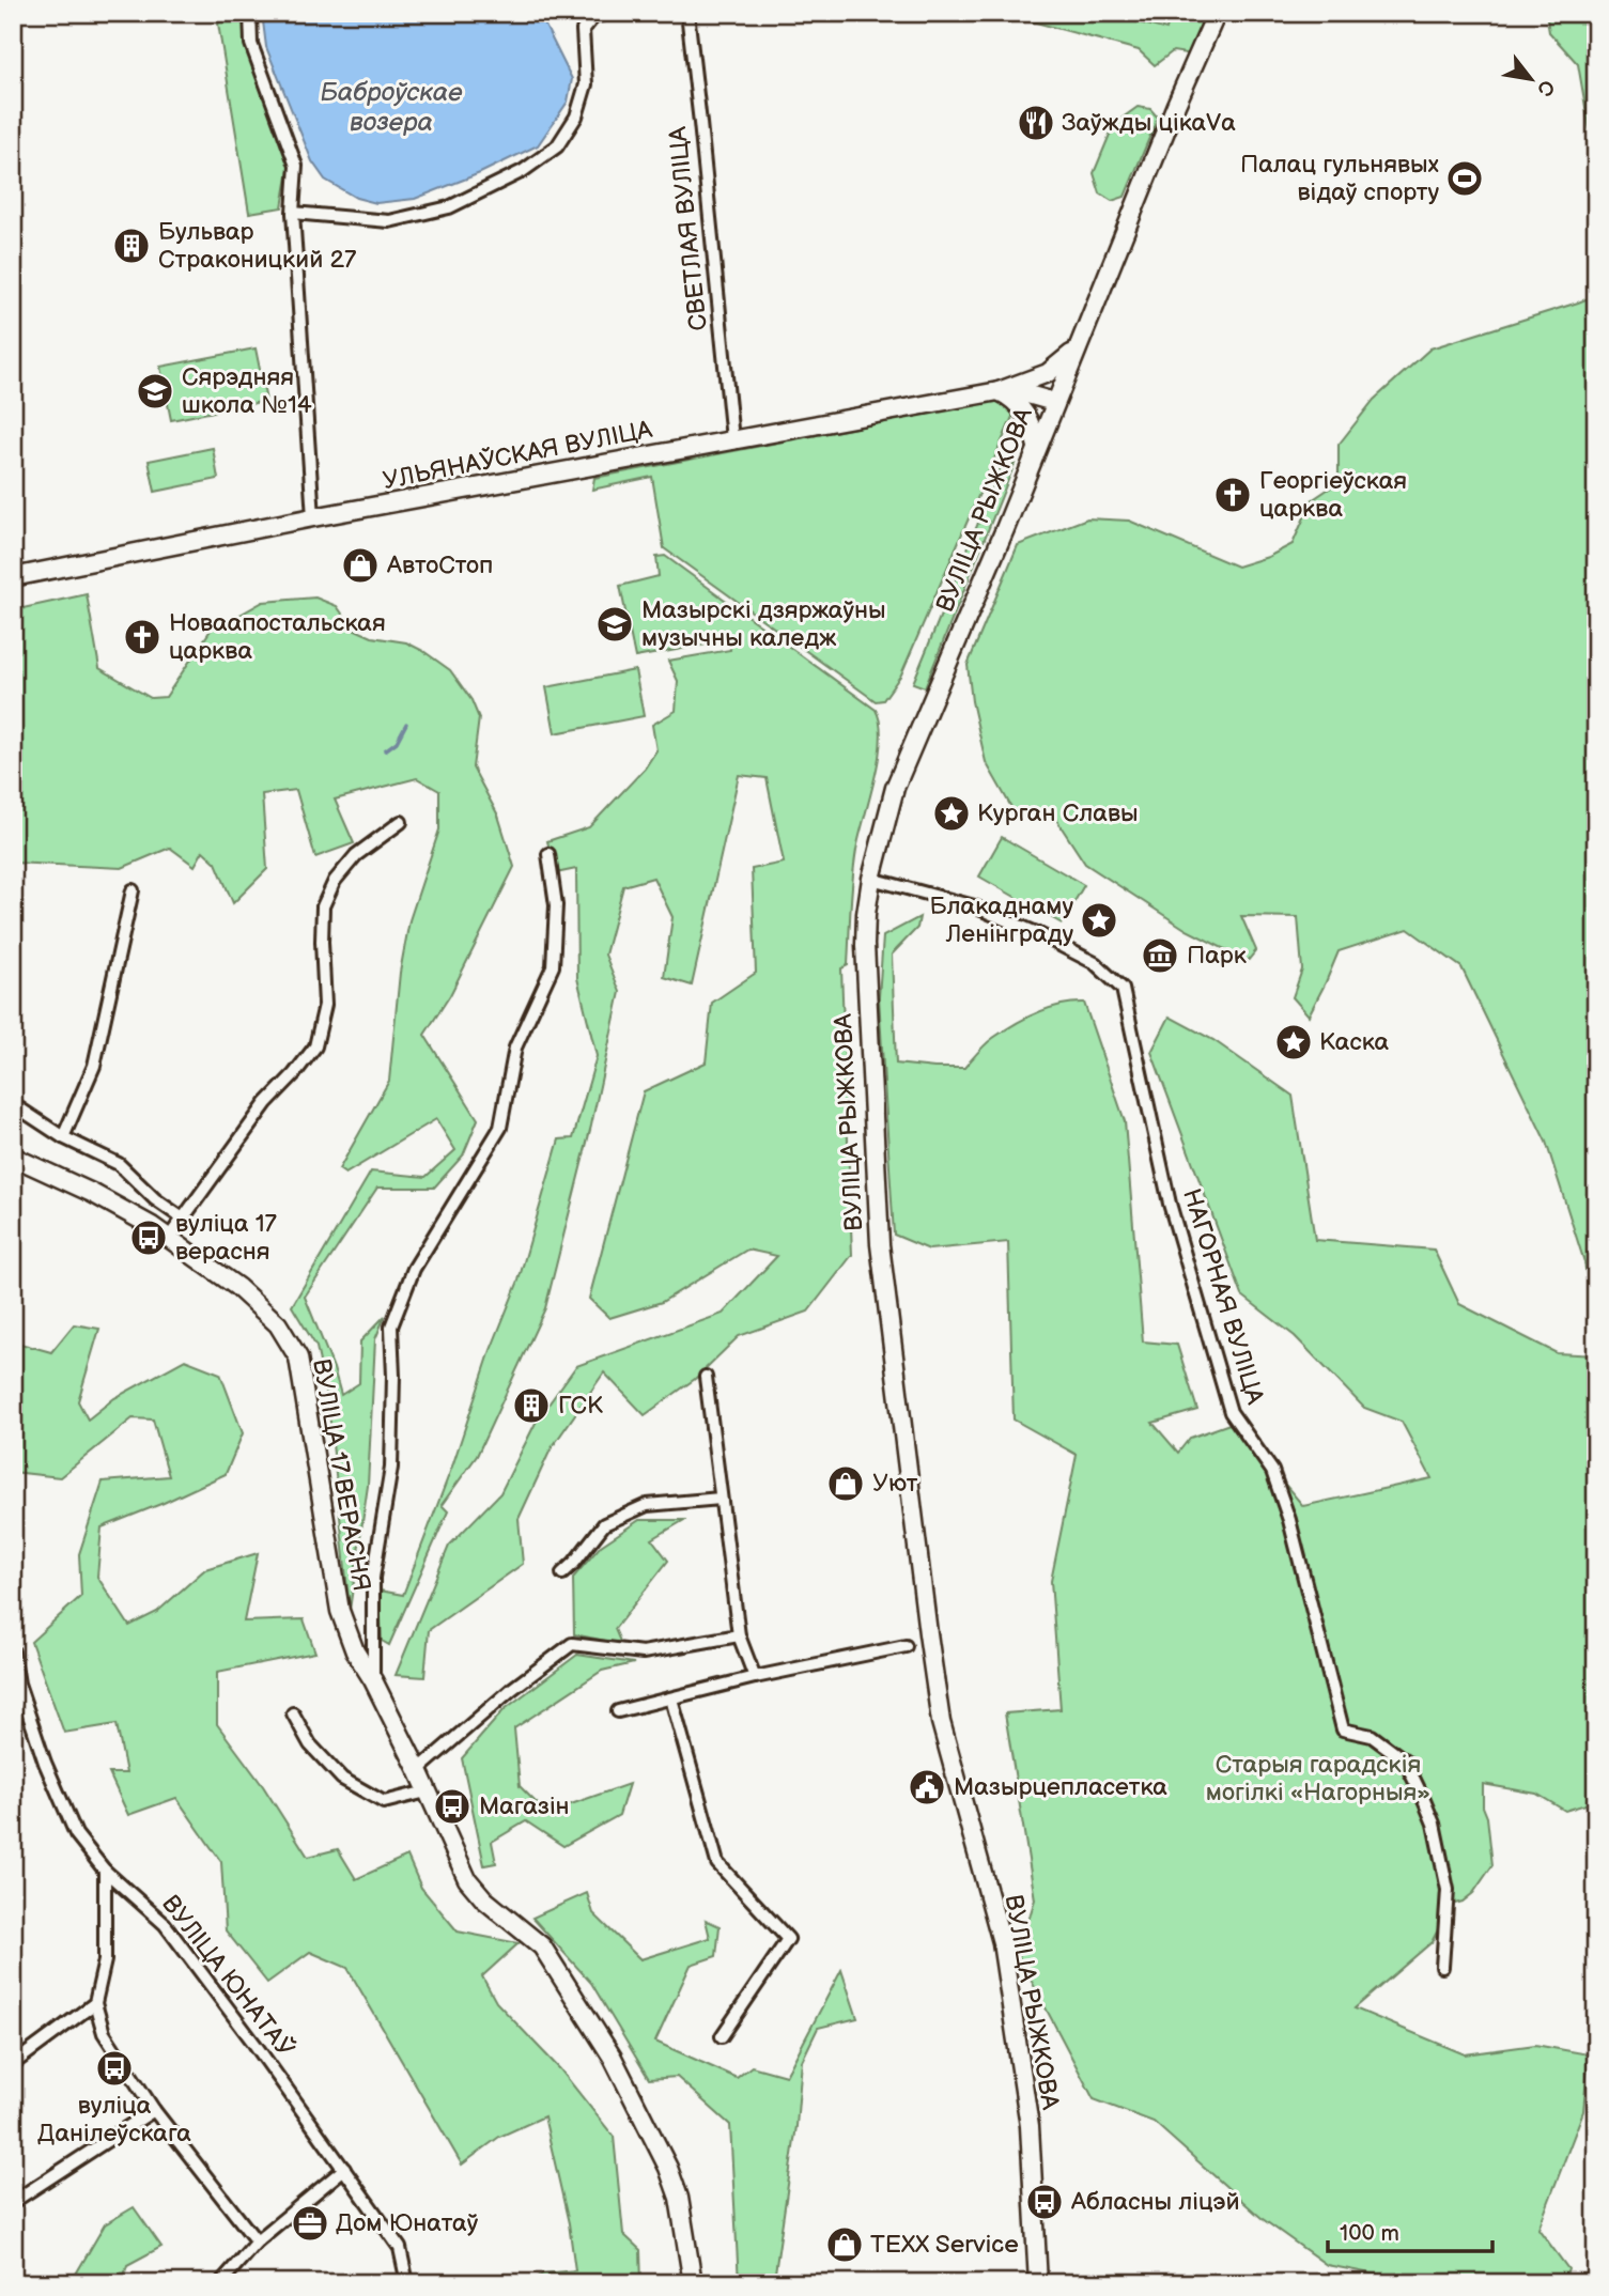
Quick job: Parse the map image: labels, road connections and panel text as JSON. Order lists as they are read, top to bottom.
{
  "streets": {
    "main road": ["УЛЬЯНАЎСКАЯ ВУЛІЦА", "ВУЛІЦА РЫЖКОВА", "ВУЛІЦА 17 ВЕРАСНЯ"],
    "street": ["СВЕТЛАЯ ВУЛІЦА", "НАГОРНАЯ ВУЛІЦА", "ВУЛІЦА ЮНАТАЎ"]
  },
  "crossings": [
    ["СВЕТЛАЯ ВУЛІЦА", "УЛЬЯНАЎСКАЯ ВУЛІЦА"],
    ["УЛЬЯНАЎСКАЯ ВУЛІЦА", "ВУЛІЦА РЫЖКОВА"],
    ["ВУЛІЦА РЫЖКОВА", "НАГОРНАЯ ВУЛІЦА"]
  ],
  "water": ["Баброўскае возера"],
  "parks": ["Старыя гарадскія могілкі «Нагорныя»"],
  "places": {
    "restaurant": ["Заўжды цікаVа"],
    "sports": ["Палац гульнявых відаў спорту"],
    "building": ["Бульвар Страконицкий 27", "ГСК"],
    "school or university": ["Сярэдняя школа №14", "Мазырскі дзяржаўны музычны каледж"],
    "church": ["Георгіеўская царква", "Новаапостальская царква"],
    "shop": ["АвтоСтоп", "Уют", "TEXX Service"],
    "place": ["Курган Славы", "Блакаднаму Ленінграду", "Каска"],
    "museum": ["Парк"],
    "bus stop": [
      "вуліца 17 верасня",
      "Магазін",
      "вуліца Данілеўскага",
      "Абласны ліцэй"
    ],
    "public building": ["Мазырцепласетка"],
    "office": ["Дом Юнатаў"]
  },
  "scale_bar": "100 m",
  "north": "bottom right"
}
